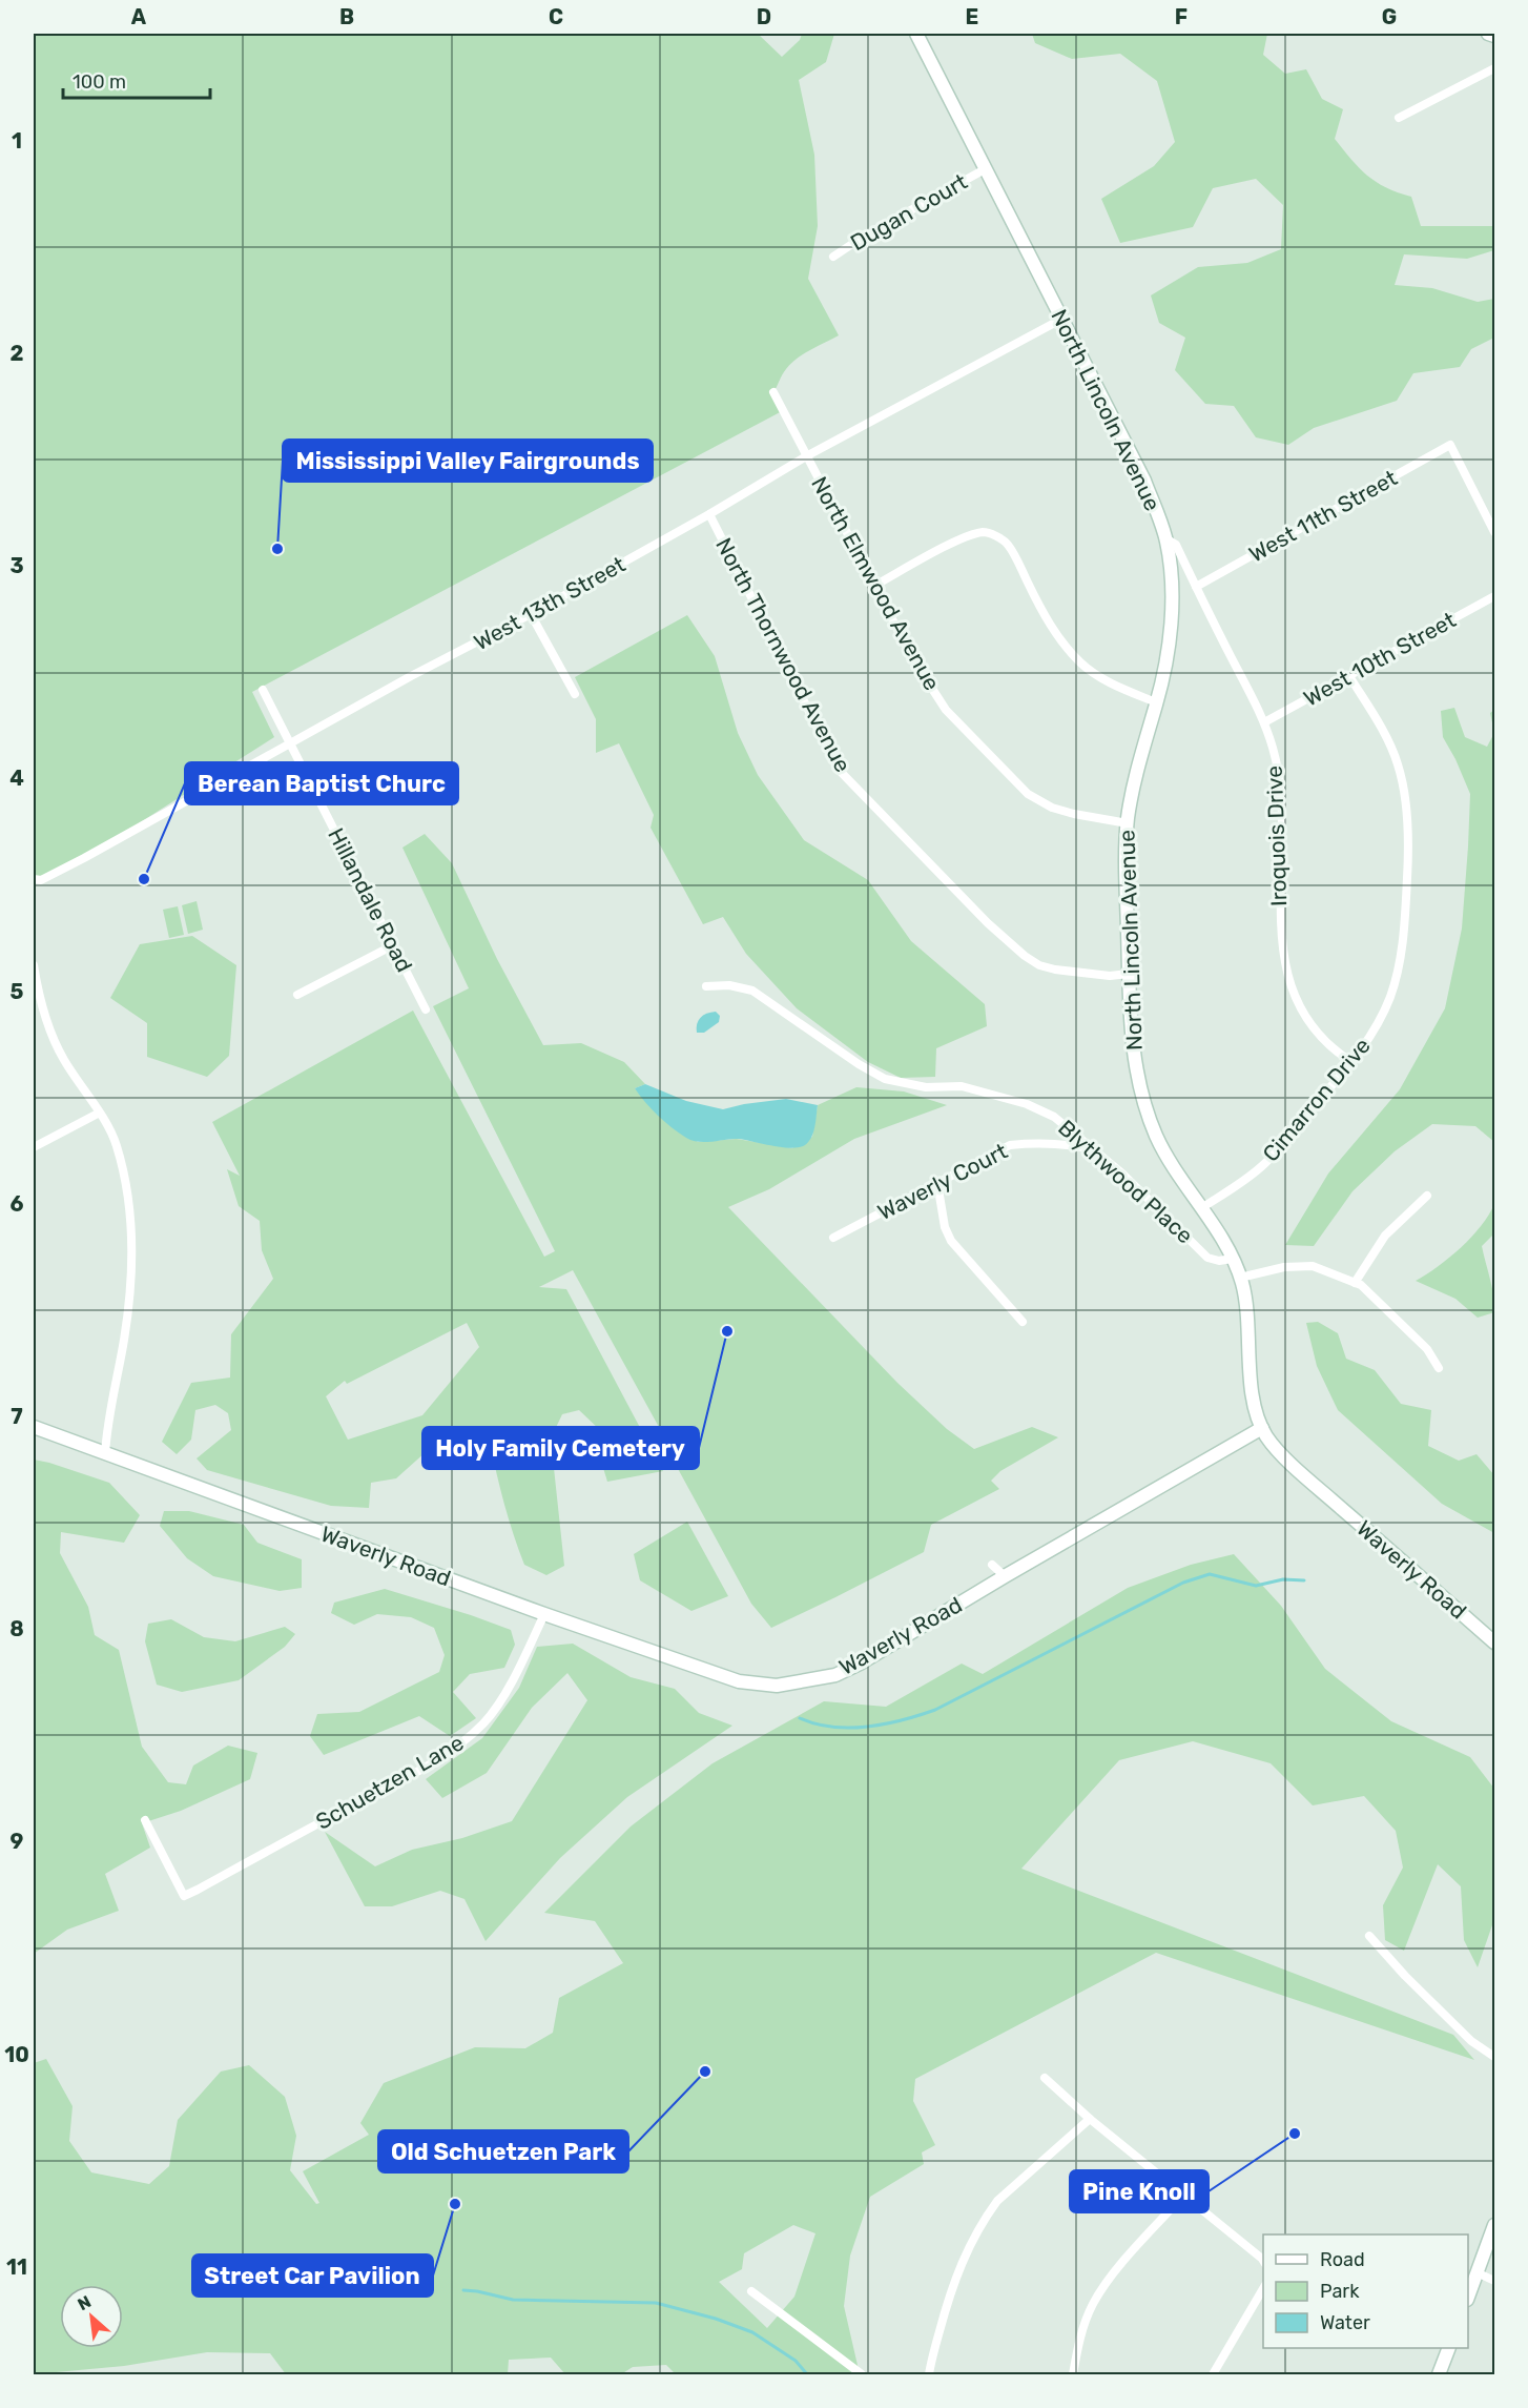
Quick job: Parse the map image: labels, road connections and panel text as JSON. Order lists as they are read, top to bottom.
{
  "streets": {
    "street": [
      "Dugan Court",
      "North Lincoln Avenue",
      "West 11th Street",
      "North Elmwood Avenue",
      "West 13th Street",
      "North Thornwood Avenue",
      "West 10th Street",
      "Iroquois Drive",
      "Hillandale Road",
      "Cimarron Drive",
      "Waverly Court",
      "Blythwood Place",
      "Waverly Road",
      "Schuetzen Lane"
    ]
  },
  "crossings": [
    ["Dugan Court", "North Lincoln Avenue"],
    ["North Lincoln Avenue", "North Elmwood Avenue"],
    ["North Lincoln Avenue", "West 13th Street"],
    ["North Lincoln Avenue", "North Thornwood Avenue"],
    ["North Lincoln Avenue", "Iroquois Drive"],
    ["North Lincoln Avenue", "Cimarron Drive"],
    ["North Lincoln Avenue", "Blythwood Place"],
    ["North Lincoln Avenue", "Waverly Road"],
    ["West 11th Street", "Iroquois Drive"],
    ["North Elmwood Avenue", "West 13th Street"],
    ["West 13th Street", "North Thornwood Avenue"],
    ["West 13th Street", "Hillandale Road"],
    ["West 10th Street", "Iroquois Drive"],
    ["West 10th Street", "Cimarron Drive"],
    ["Iroquois Drive", "Cimarron Drive"],
    ["Waverly Court", "Blythwood Place"],
    ["Waverly Road", "Schuetzen Lane"]
  ],
  "places": [
    "Mississippi Valley Fairgrounds",
    "Berean Baptist Churc",
    "Holy Family Cemetery",
    "Old Schuetzen Park",
    "Pine Knoll",
    "Street Car Pavilion"
  ],
  "legend": ["Road", "Park", "Water"],
  "scale_bar": "100 m",
  "north": "top left",
  "grid": {
    "columns": [
      "A",
      "B",
      "C",
      "D",
      "E",
      "F",
      "G"
    ],
    "rows": [
      "1",
      "2",
      "3",
      "4",
      "5",
      "6",
      "7",
      "8",
      "9",
      "10",
      "11"
    ]
  }
}
